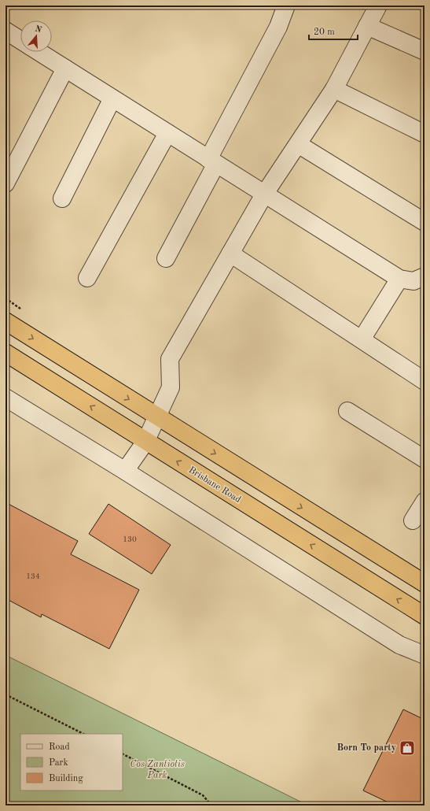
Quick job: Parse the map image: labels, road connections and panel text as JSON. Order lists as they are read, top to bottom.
{
  "streets": {
    "highway": ["Brisbane Road"]
  },
  "parks": ["Cos Zantiotis Park"],
  "places": {
    "shop": ["Born To party"]
  },
  "house_numbers": ["130", "134"],
  "legend": ["Road", "Park", "Building"],
  "scale_bar": "20 m",
  "north": "top"
}
